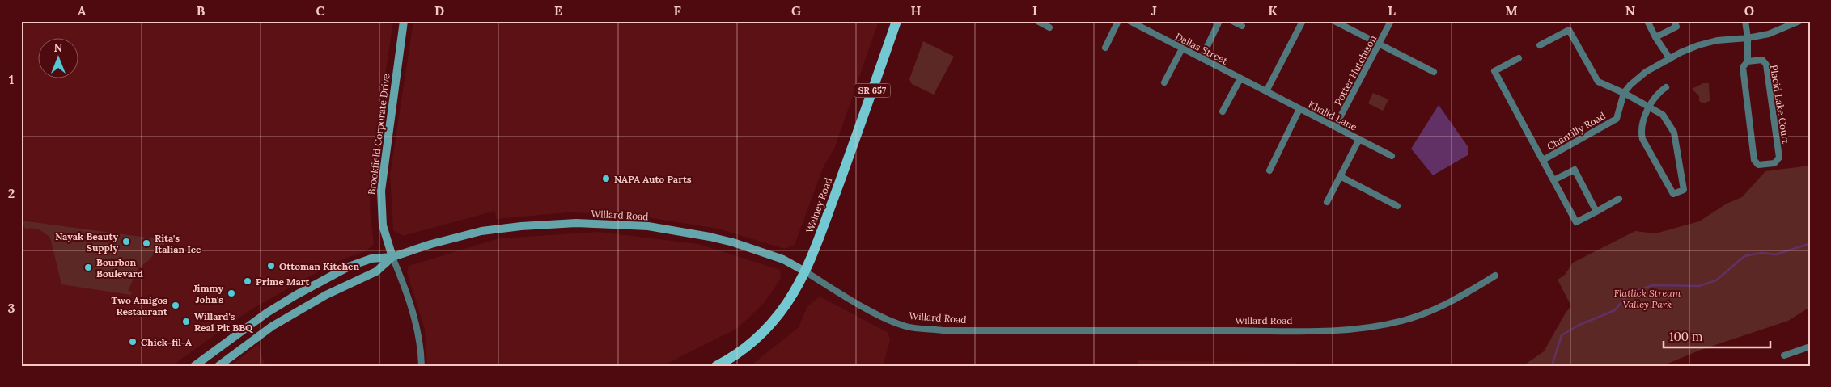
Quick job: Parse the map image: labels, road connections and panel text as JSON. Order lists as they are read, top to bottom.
{
  "streets": {
    "main road": [
      "SR 657",
      "Brookfield Corporate Drive",
      "Walney Road",
      "Willard Road"
    ],
    "street": [
      "Dallas Street",
      "Potter Hutchison",
      "Placid Lake Court",
      "Khalid Lane",
      "Chantilly Road"
    ]
  },
  "crossings": [
    ["Dallas Street", "Khalid Lane"],
    ["Potter Hutchison", "Khalid Lane"],
    ["Placid Lake Court", "Chantilly Road"],
    ["Brookfield Corporate Drive", "Willard Road"],
    ["Walney Road", "Willard Road"]
  ],
  "parks": ["Flatlick Stream Valley Park"],
  "places": [
    "NAPA Auto Parts",
    "Nayak Beauty Supply",
    "Rita's Italian Ice",
    "Ottoman Kitchen",
    "Bourbon Boulevard",
    "Prime Mart",
    "Jimmy John's",
    "Two Amigos Restaurant",
    "Willard's Real Pit BBQ",
    "Chick-fil-A"
  ],
  "scale_bar": "100 m",
  "north": "top",
  "grid": {
    "columns": [
      "A",
      "B",
      "C",
      "D",
      "E",
      "F",
      "G",
      "H",
      "I",
      "J",
      "K",
      "L",
      "M",
      "N",
      "O"
    ],
    "rows": ["1", "2", "3"]
  }
}
